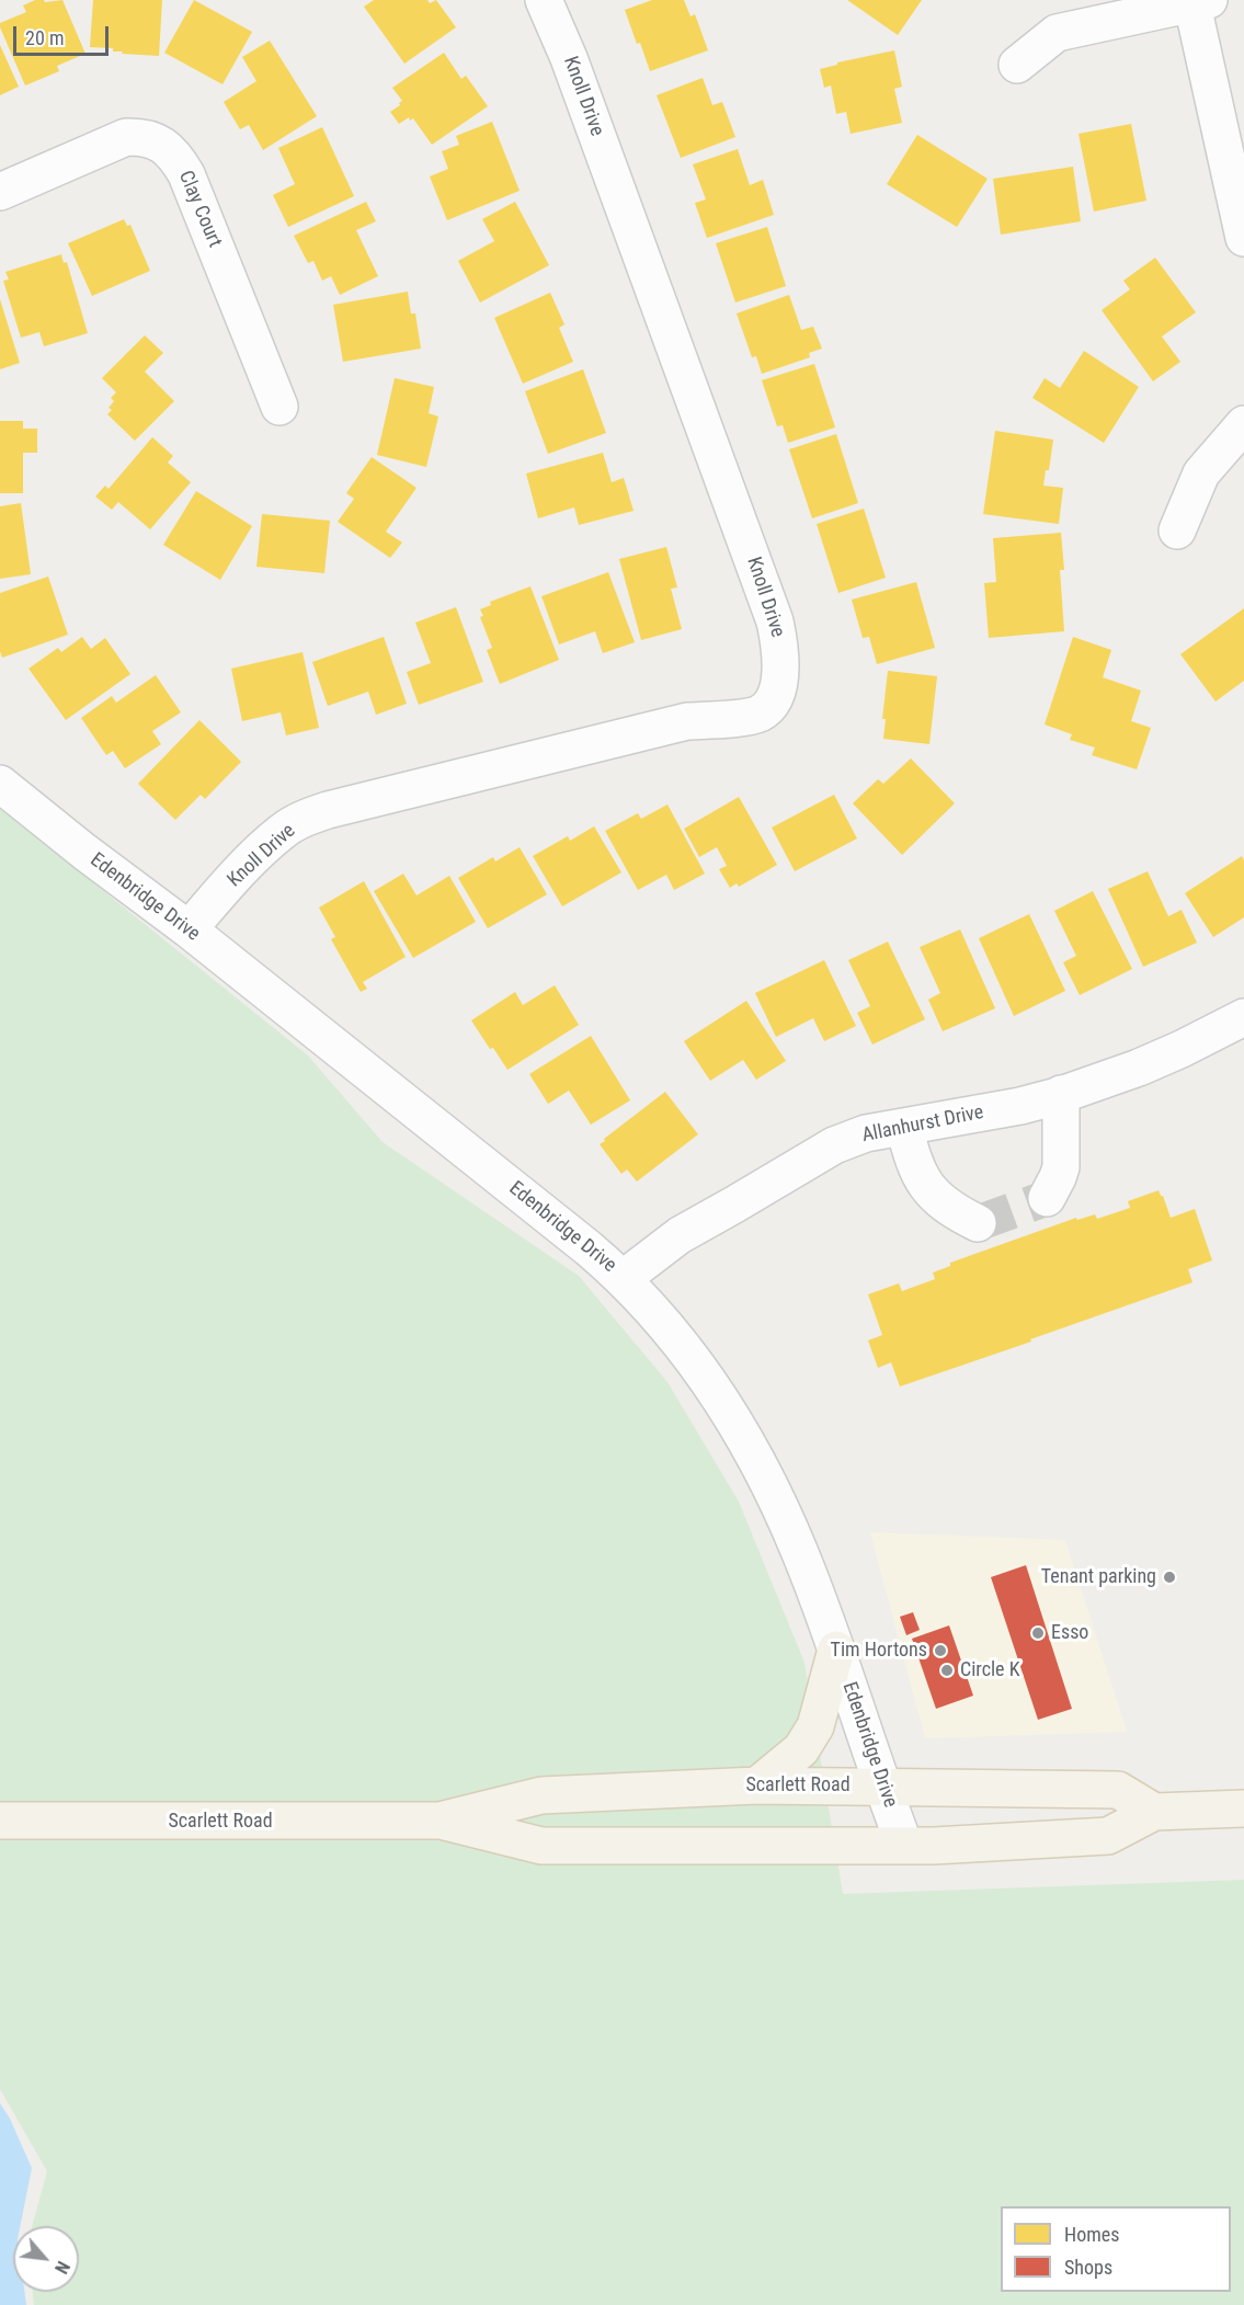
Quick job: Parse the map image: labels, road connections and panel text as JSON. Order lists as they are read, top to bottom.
{
  "streets": {
    "main road": ["Scarlett Road"],
    "street": [
      "Knoll Drive",
      "Clay Court",
      "Edenbridge Drive",
      "Allanhurst Drive"
    ]
  },
  "crossings": [
    ["Knoll Drive", "Edenbridge Drive"],
    ["Edenbridge Drive", "Allanhurst Drive"],
    ["Edenbridge Drive", "Scarlett Road"]
  ],
  "places": [
    "Tenant parking",
    "Esso",
    "Tim Hortons",
    "Circle K"
  ],
  "legend": ["Homes", "Shops"],
  "scale_bar": "20 m",
  "north": "bottom right"
}
